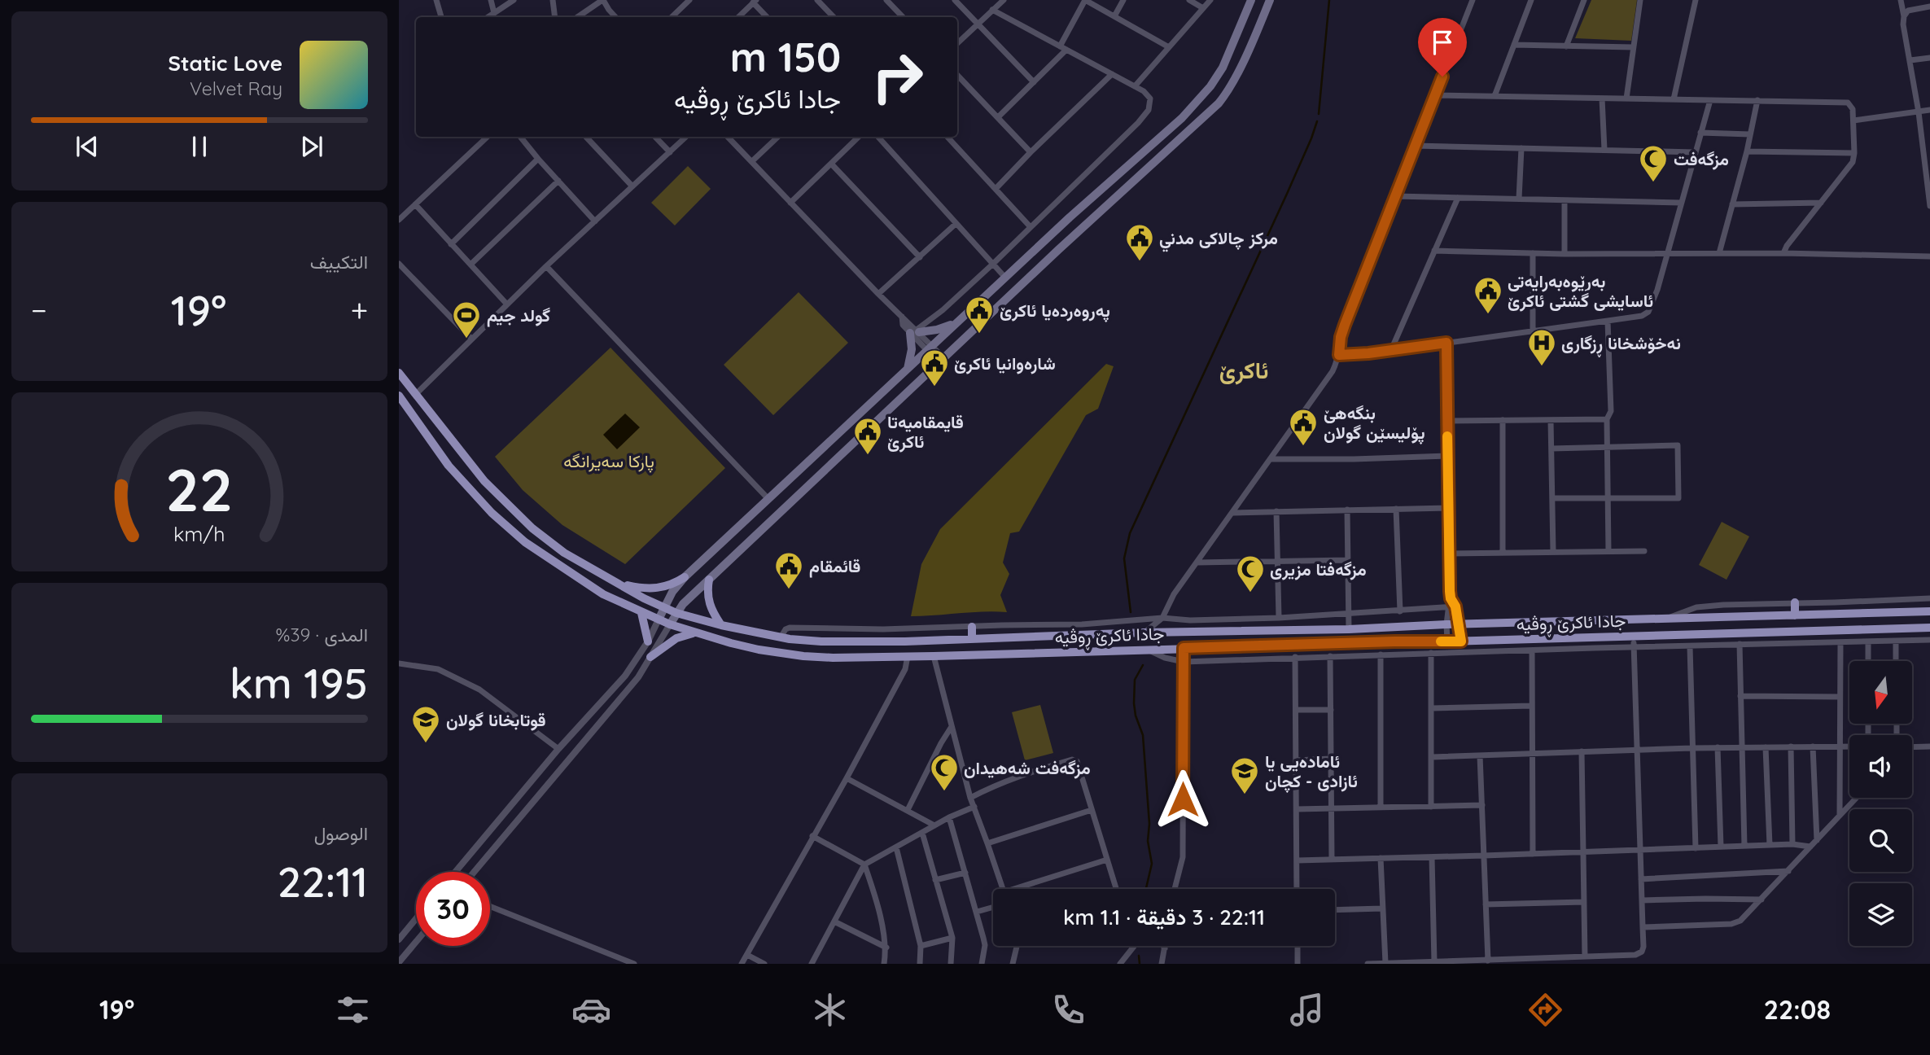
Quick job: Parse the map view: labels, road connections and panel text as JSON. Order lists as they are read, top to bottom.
{
  "streets": {
    "highway": ["جادا ئاکرێ ڕوڤیە"]
  },
  "districts": ["ئاکرێ"],
  "parks": ["پارکا سەیرانگه"],
  "places": {
    "mosque": ["مزگەفت", "مزگەفتا مزیری", "مزگەفت شه‌هيدان"],
    "public building": [
      "مركز چالاکى مدني",
      "بەرێوەبەرایەتی ئاسایشی گشتی ئاکرێ",
      "پەروەردەیا ئاكرێ",
      "شارەوانیا ئاکرێ",
      "بنگە‌ھێ پۆلیسێن گولان",
      "قایمقامیەتا ئاکرێ",
      "قائمقام"
    ],
    "sports": ["گولد جیم"],
    "hospital": ["نەخۆشخانا ڕزگاری"],
    "school or university": ["قوتابخانا گولان", "ئامادەیی یا ئازادی - کچان"]
  },
  "north": "bottom",
  "page": {
    "turn": ["150 m", "جادا ئاکرێ ڕوڤیە"],
    "song": ["Static Love", "Velvet Ray"],
    "tile": [
      "التكييف",
      ["المدى · 39%", "195 km"],
      ["الوصول", "22:11"]
    ],
    "heat": ["−", "19°", "+"],
    "limit": "30",
    "trip": "22:11 · 3 دقيقة · 1.1 km",
    "tabs": ["22:08", "19°"],
    "gauge": ["22", "km/h"]
  }
}
